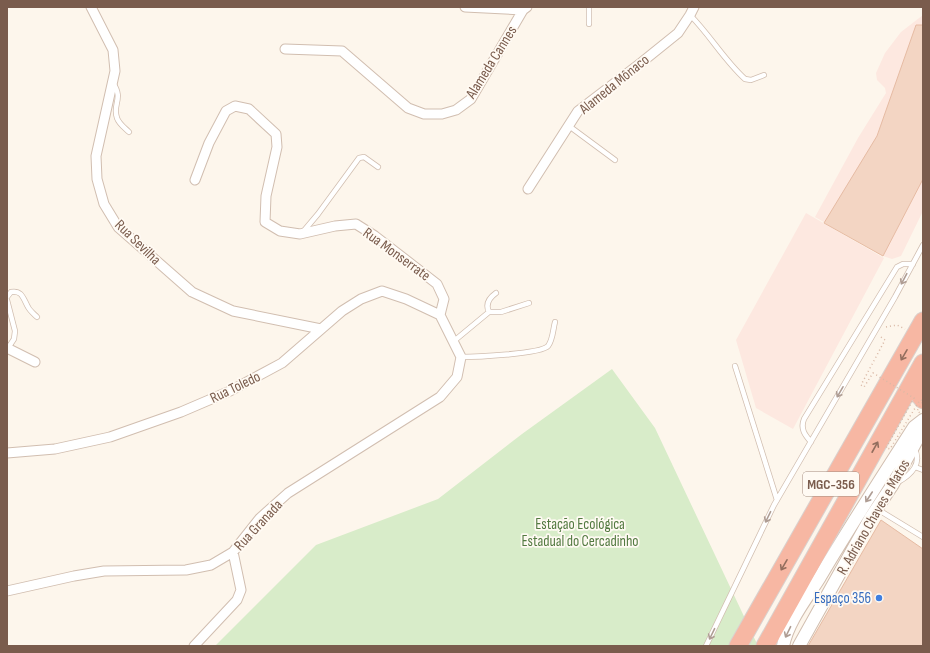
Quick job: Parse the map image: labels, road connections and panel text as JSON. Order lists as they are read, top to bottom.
{
  "streets": {
    "highway": ["MGC-356"],
    "street": [
      "Alameda Cannes",
      "Alameda Mônaco",
      "Rua Sevilha",
      "Rua Monserrate",
      "Rua Toledo",
      "R. Adriano Chaves e Matos",
      "Rua Granada"
    ]
  },
  "crossings": [
    ["Rua Sevilha", "Rua Toledo"],
    ["Rua Monserrate", "Rua Toledo"]
  ],
  "parks": ["Estação Ecológica Estadual do Cercadinho"],
  "places": ["Espaço 356"]
}
